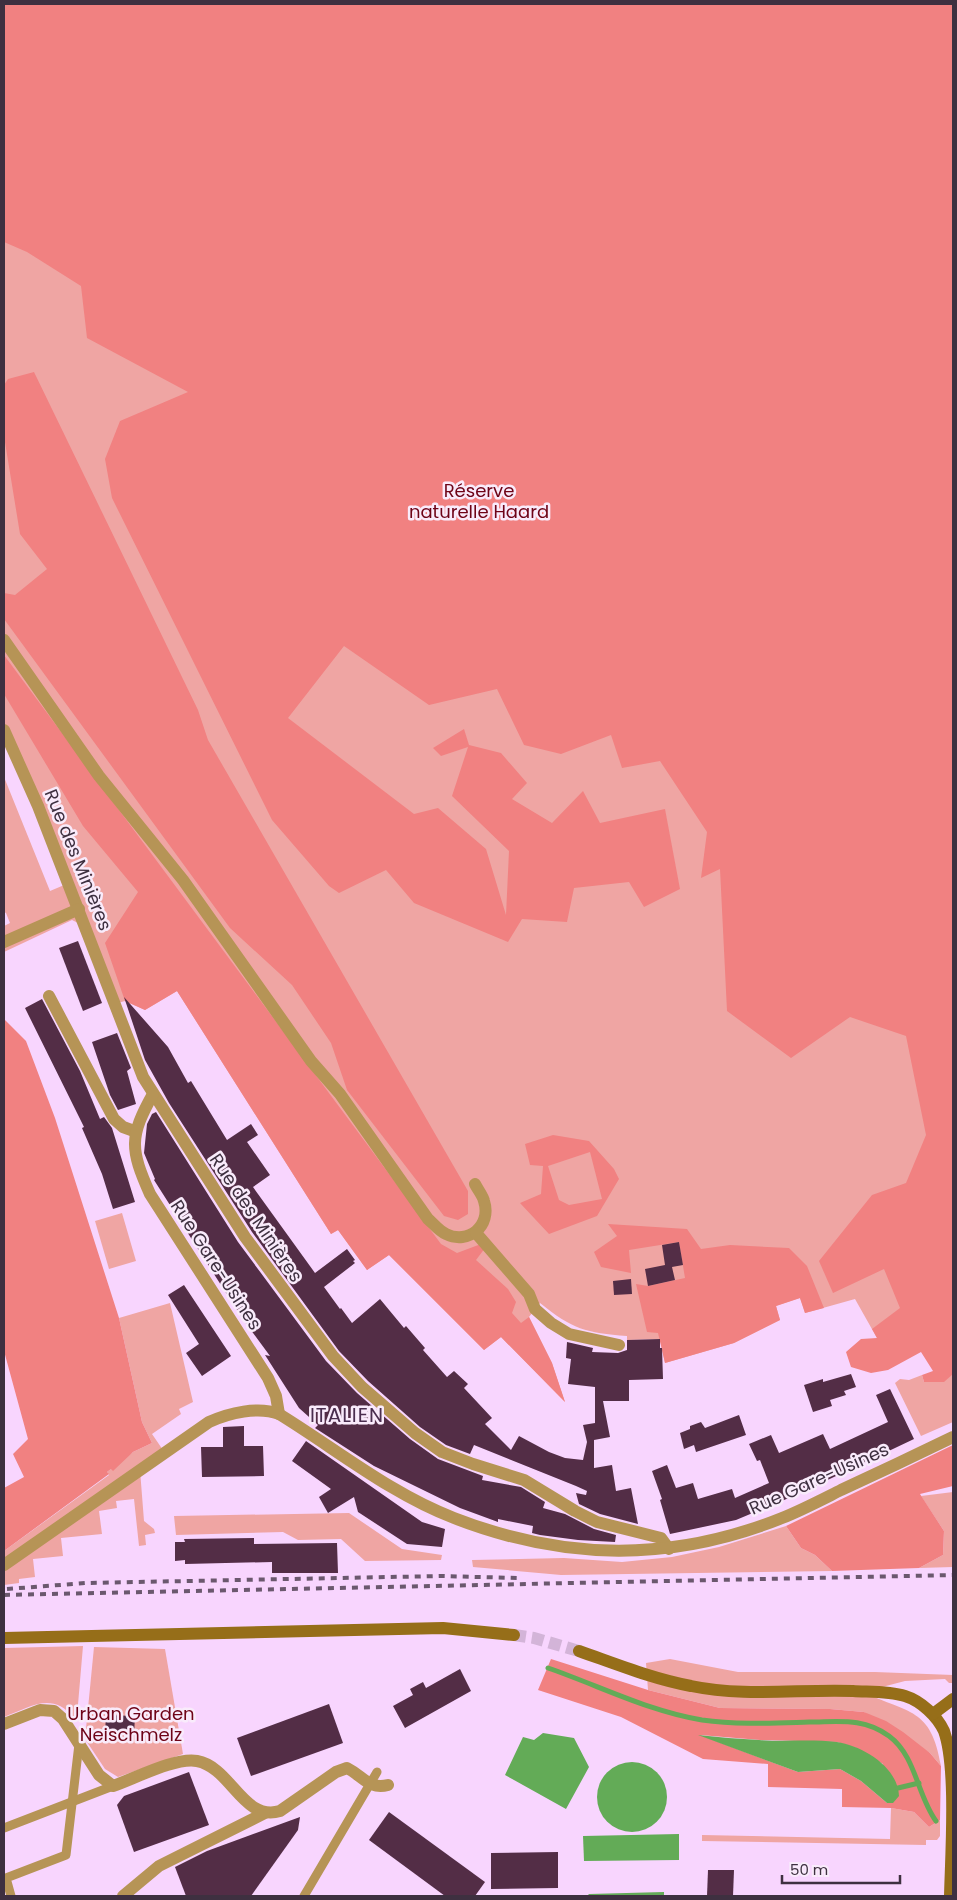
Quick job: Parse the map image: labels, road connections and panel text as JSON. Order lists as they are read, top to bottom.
{
  "streets": {
    "street": ["Rue des Minières", "Rue Gare-Usines"]
  },
  "crossings": [
    ["Rue des Minières", "Rue Gare-Usines"]
  ],
  "districts": ["ITALIEN"],
  "parks": ["Réserve naturelle Haard", "Urban Garden Neischmelz"],
  "scale_bar": "50 m"
}
